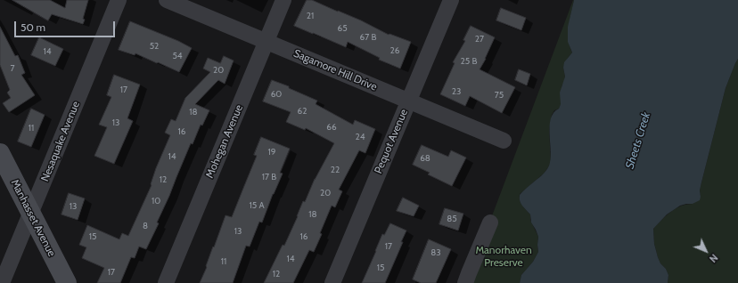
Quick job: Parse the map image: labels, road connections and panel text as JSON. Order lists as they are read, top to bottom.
{
  "streets": {
    "street": [
      "Sagamore Hill Drive",
      "Nesaquake Avenue",
      "Mohegan Avenue",
      "Pequot Avenue",
      "Manhasset Avenue"
    ]
  },
  "crossings": [
    ["Sagamore Hill Drive", "Mohegan Avenue"],
    ["Sagamore Hill Drive", "Pequot Avenue"],
    ["Nesaquake Avenue", "Manhasset Avenue"]
  ],
  "water": ["Sheets Creek"],
  "parks": ["Manorhaven Preserve"],
  "house_numbers": [
    "21",
    "65",
    "67 B",
    "27",
    "52",
    "26",
    "14",
    "54",
    "25 B",
    "7",
    "20",
    "17",
    "23",
    "60",
    "75",
    "62",
    "18",
    "13",
    "66",
    "11",
    "16",
    "24",
    "19",
    "14",
    "68",
    "22",
    "17 B",
    "12",
    "20",
    "10",
    "15 A",
    "13",
    "18",
    "85",
    "8",
    "13",
    "15",
    "16",
    "17",
    "83",
    "14",
    "11",
    "15",
    "17",
    "12"
  ],
  "scale_bar": "50 m",
  "north": "bottom right"
}
